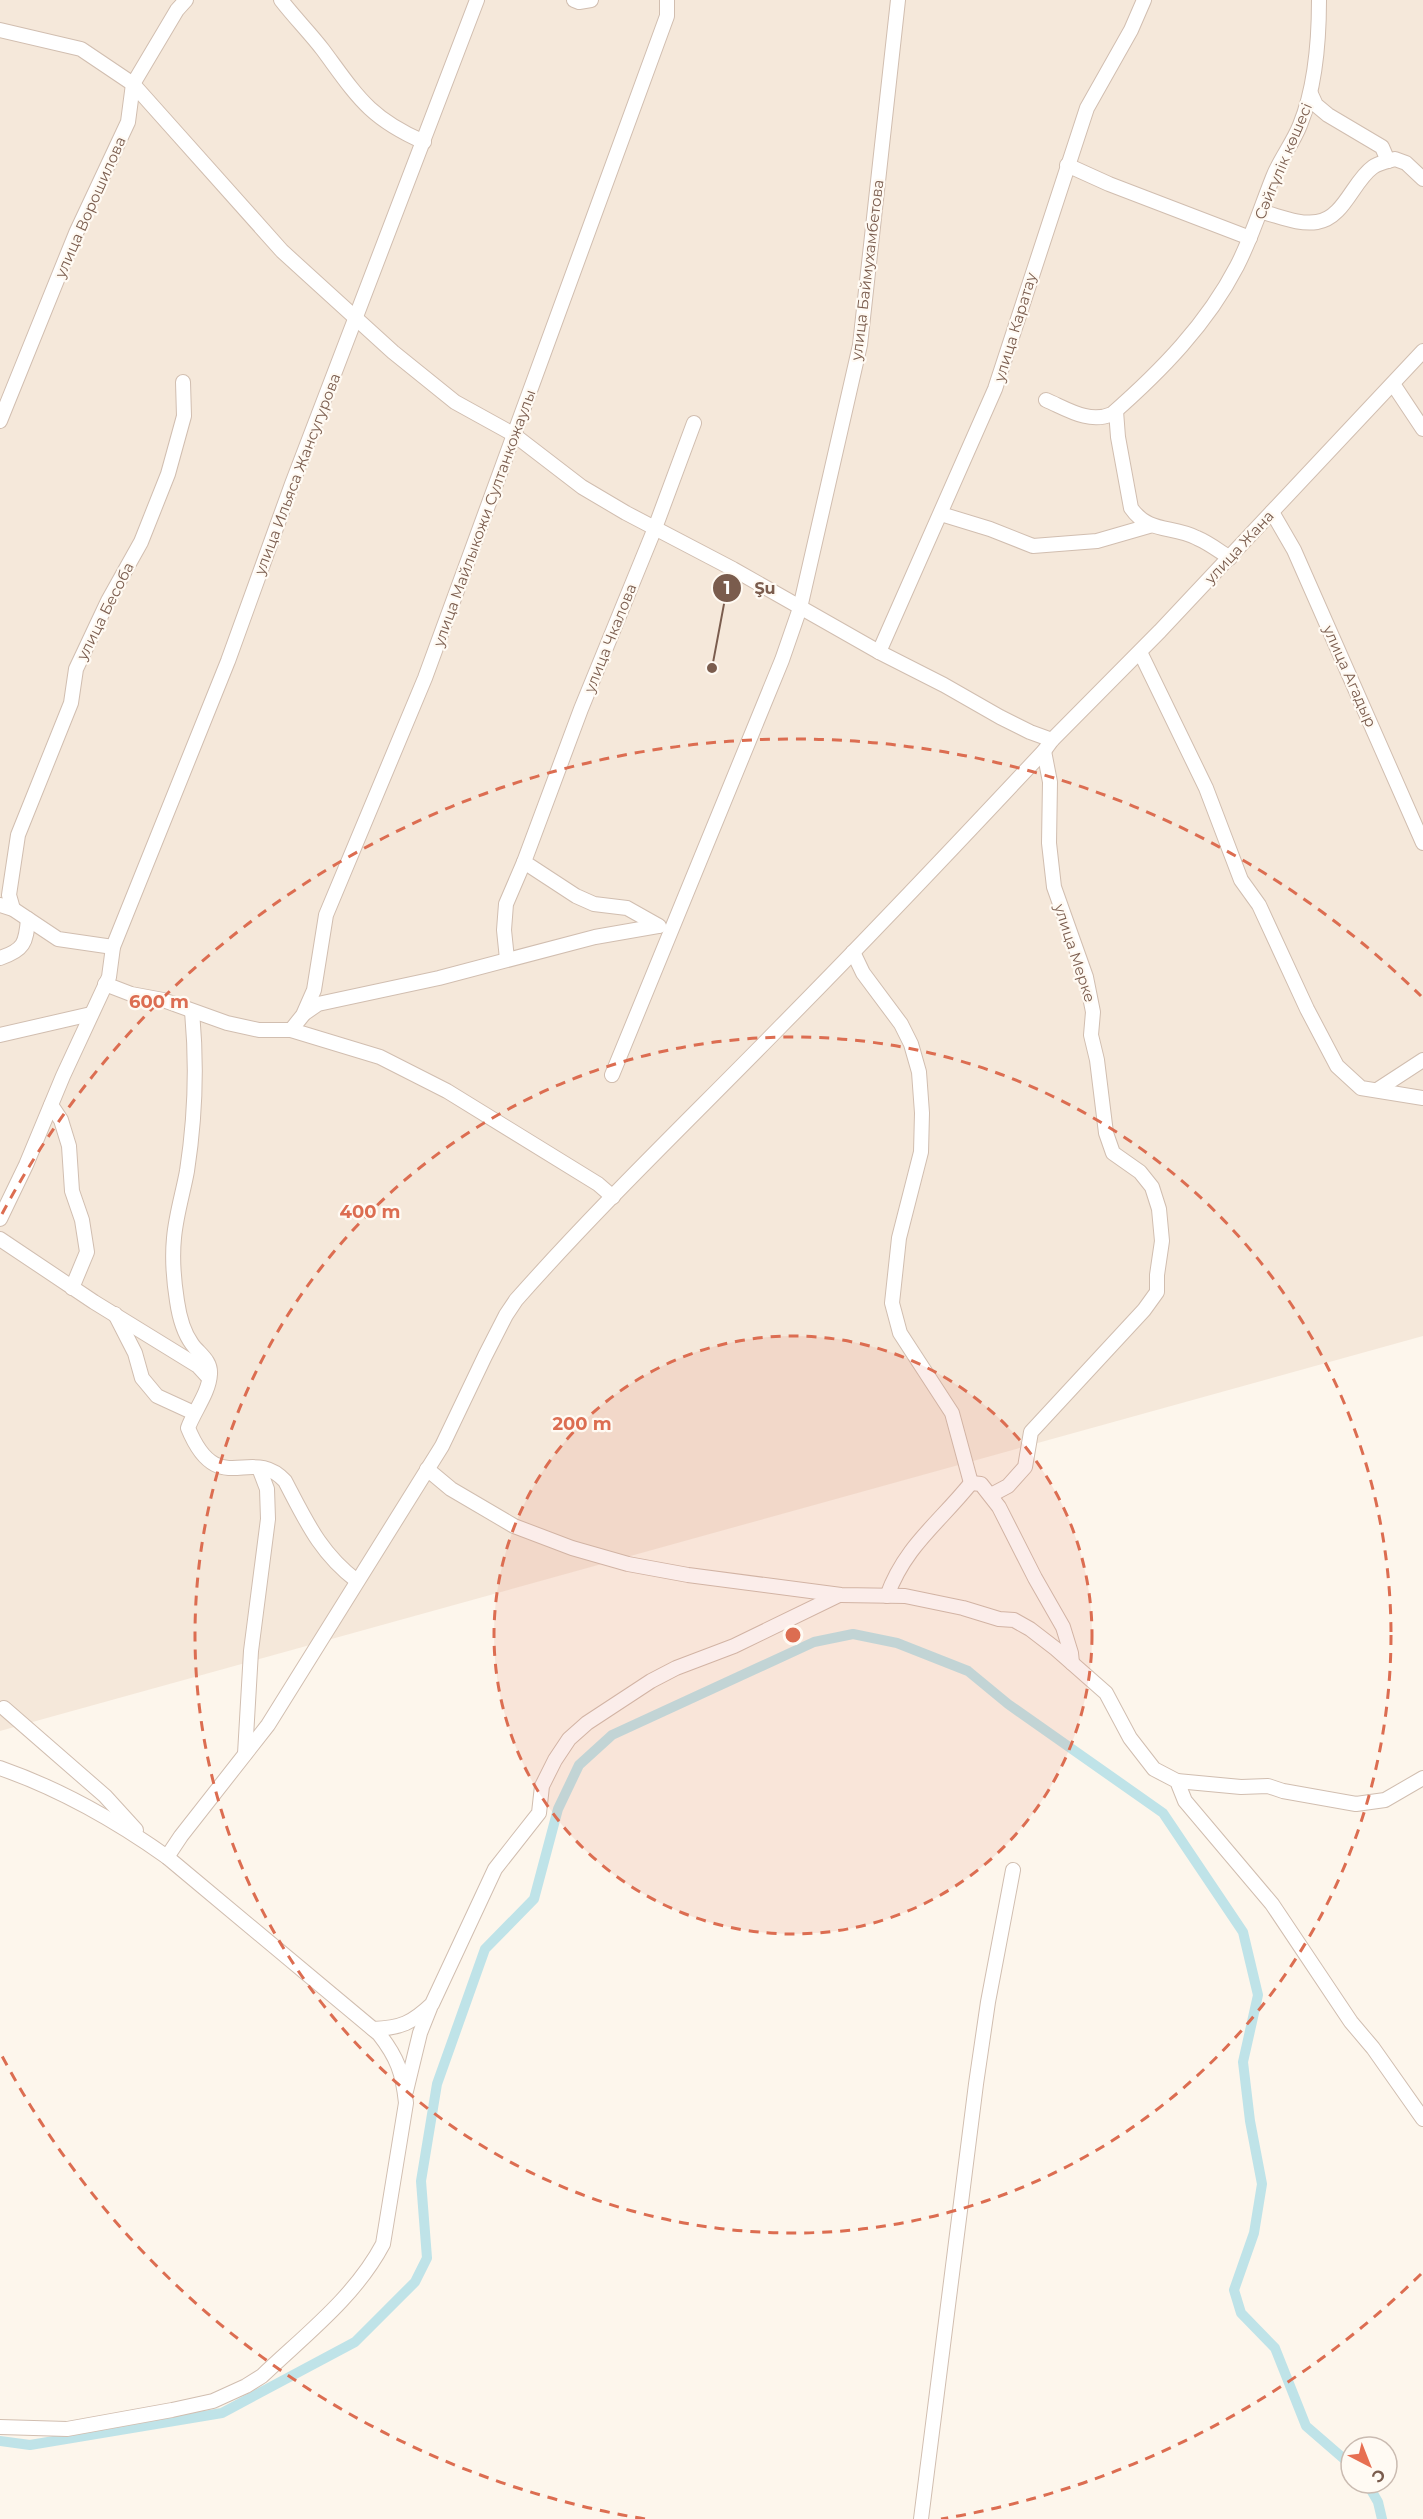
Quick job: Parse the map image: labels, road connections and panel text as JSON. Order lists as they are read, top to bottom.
{
  "streets": {
    "street": [
      "Сәйгүлік көшесі",
      "улица Ворошилова",
      "улица Баймухамбетова",
      "улица Каратау",
      "улица Ильяса Жансугурова",
      "улица Майлыкожи Султанкожаулы",
      "улица Жана",
      "улица Бесоба",
      "улица Чкалова",
      "улица Агадыр",
      "улица Мерке"
    ]
  },
  "crossings": [
    ["улица Жана", "улица Агадыр"],
    ["улица Жана", "улица Мерке"]
  ],
  "places": ["Şu"],
  "north": "bottom right",
  "rings": ["600 m", "400 m", "200 m"]
}
